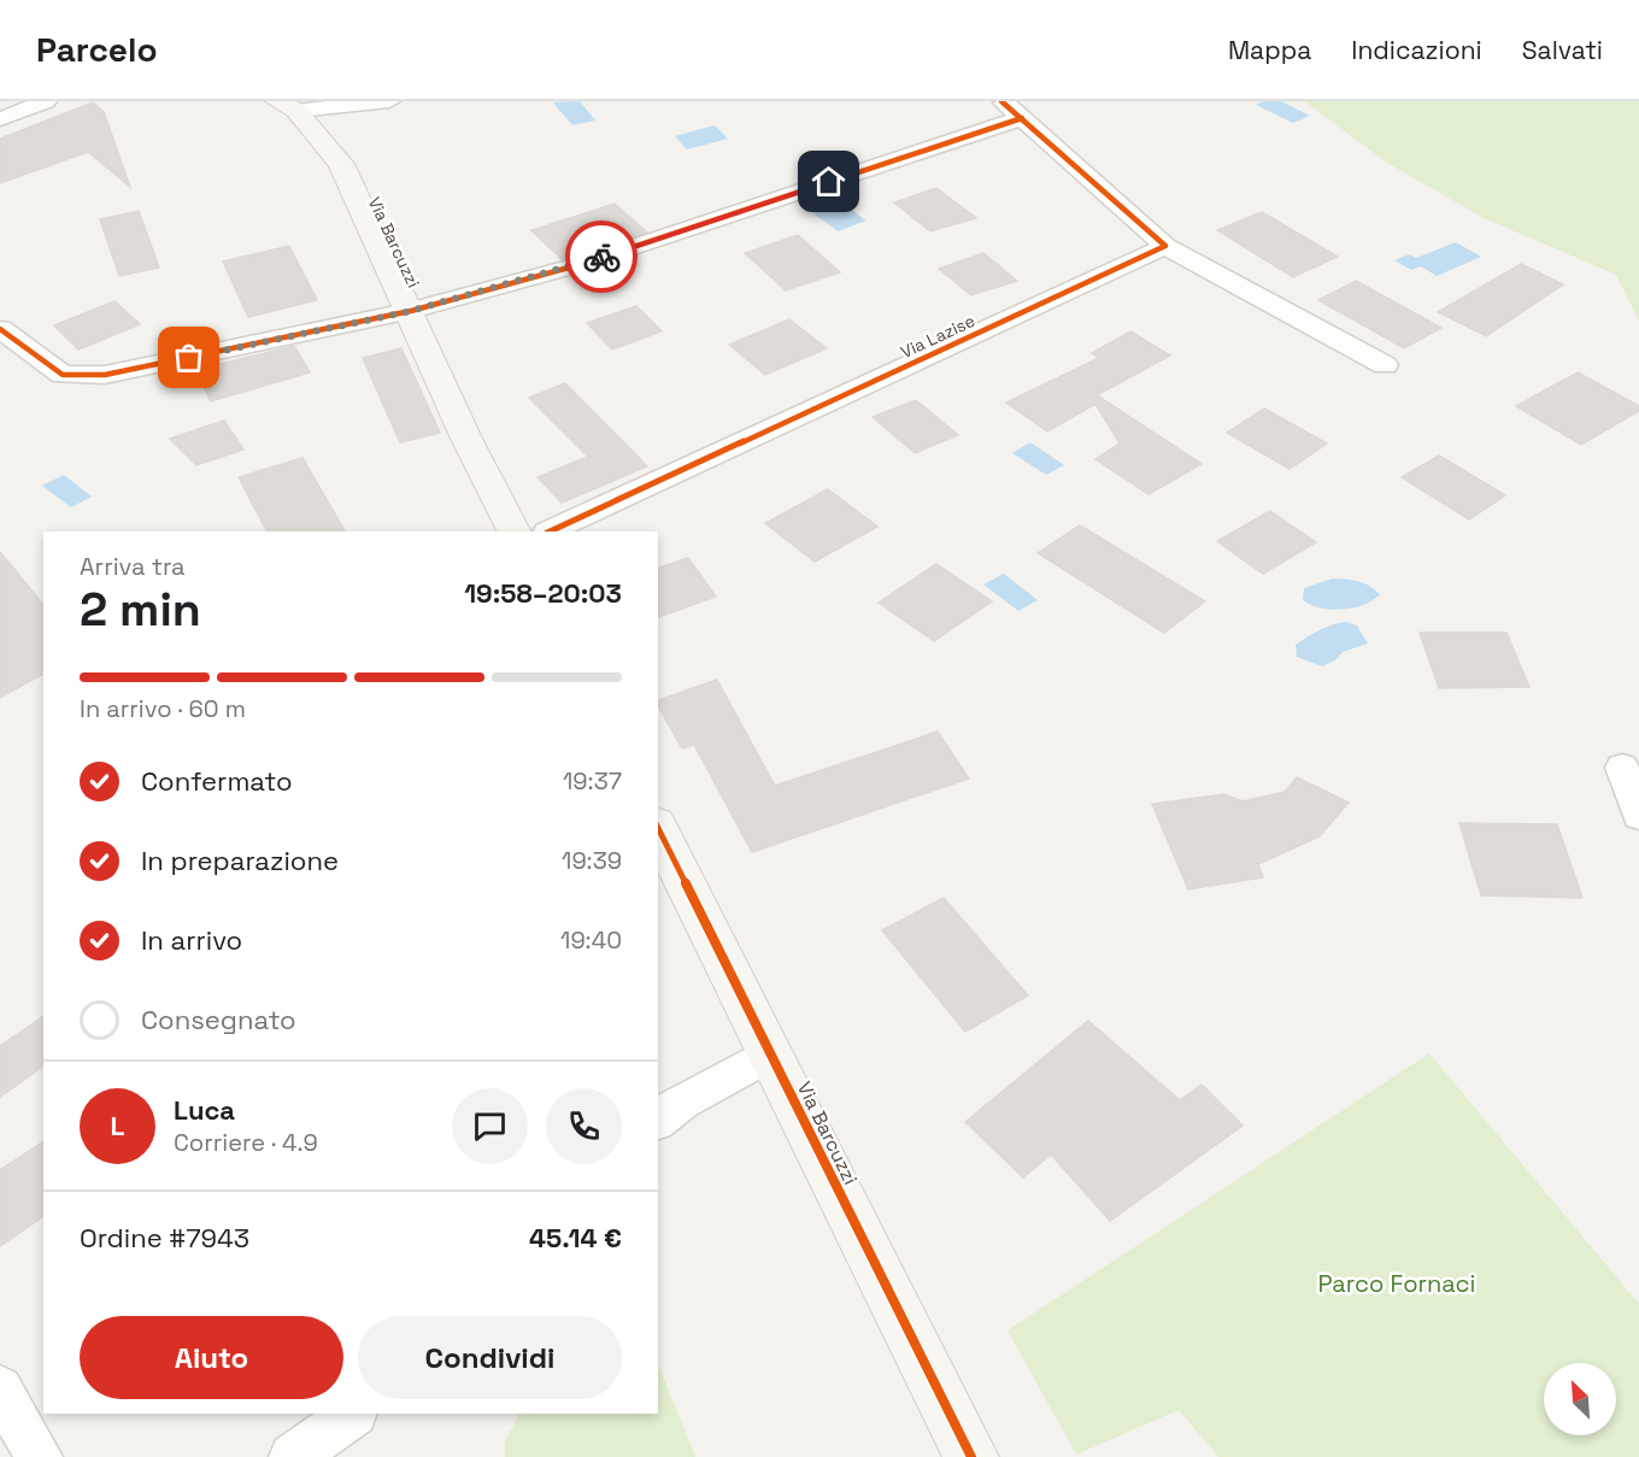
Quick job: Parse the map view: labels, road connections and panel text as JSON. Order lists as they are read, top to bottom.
{
  "streets": {
    "street": ["Via Barcuzzi", "Via Lazise"]
  },
  "parks": ["Parco Fornaci"],
  "north": "top left",
  "page": {
    "header": "Parcelo",
    "nav": ["Mappa", "Indicazioni", "Salvati"],
    "heading": ["2 min", "Arriva tra", "19:58–20:03"],
    "panel": [
      "Luca",
      "Corriere · 4.9",
      "Ordine #7943",
      "45.14 €"
    ],
    "bar": "In arrivo · 60 m",
    "list": [
      ["Confermato", "19:37"],
      ["In preparazione", "19:39"],
      ["In arrivo", "19:40"],
      "Consegnato"
    ],
    "round": "L",
    "buttons": ["Aiuto", "Condividi"]
  }
}
